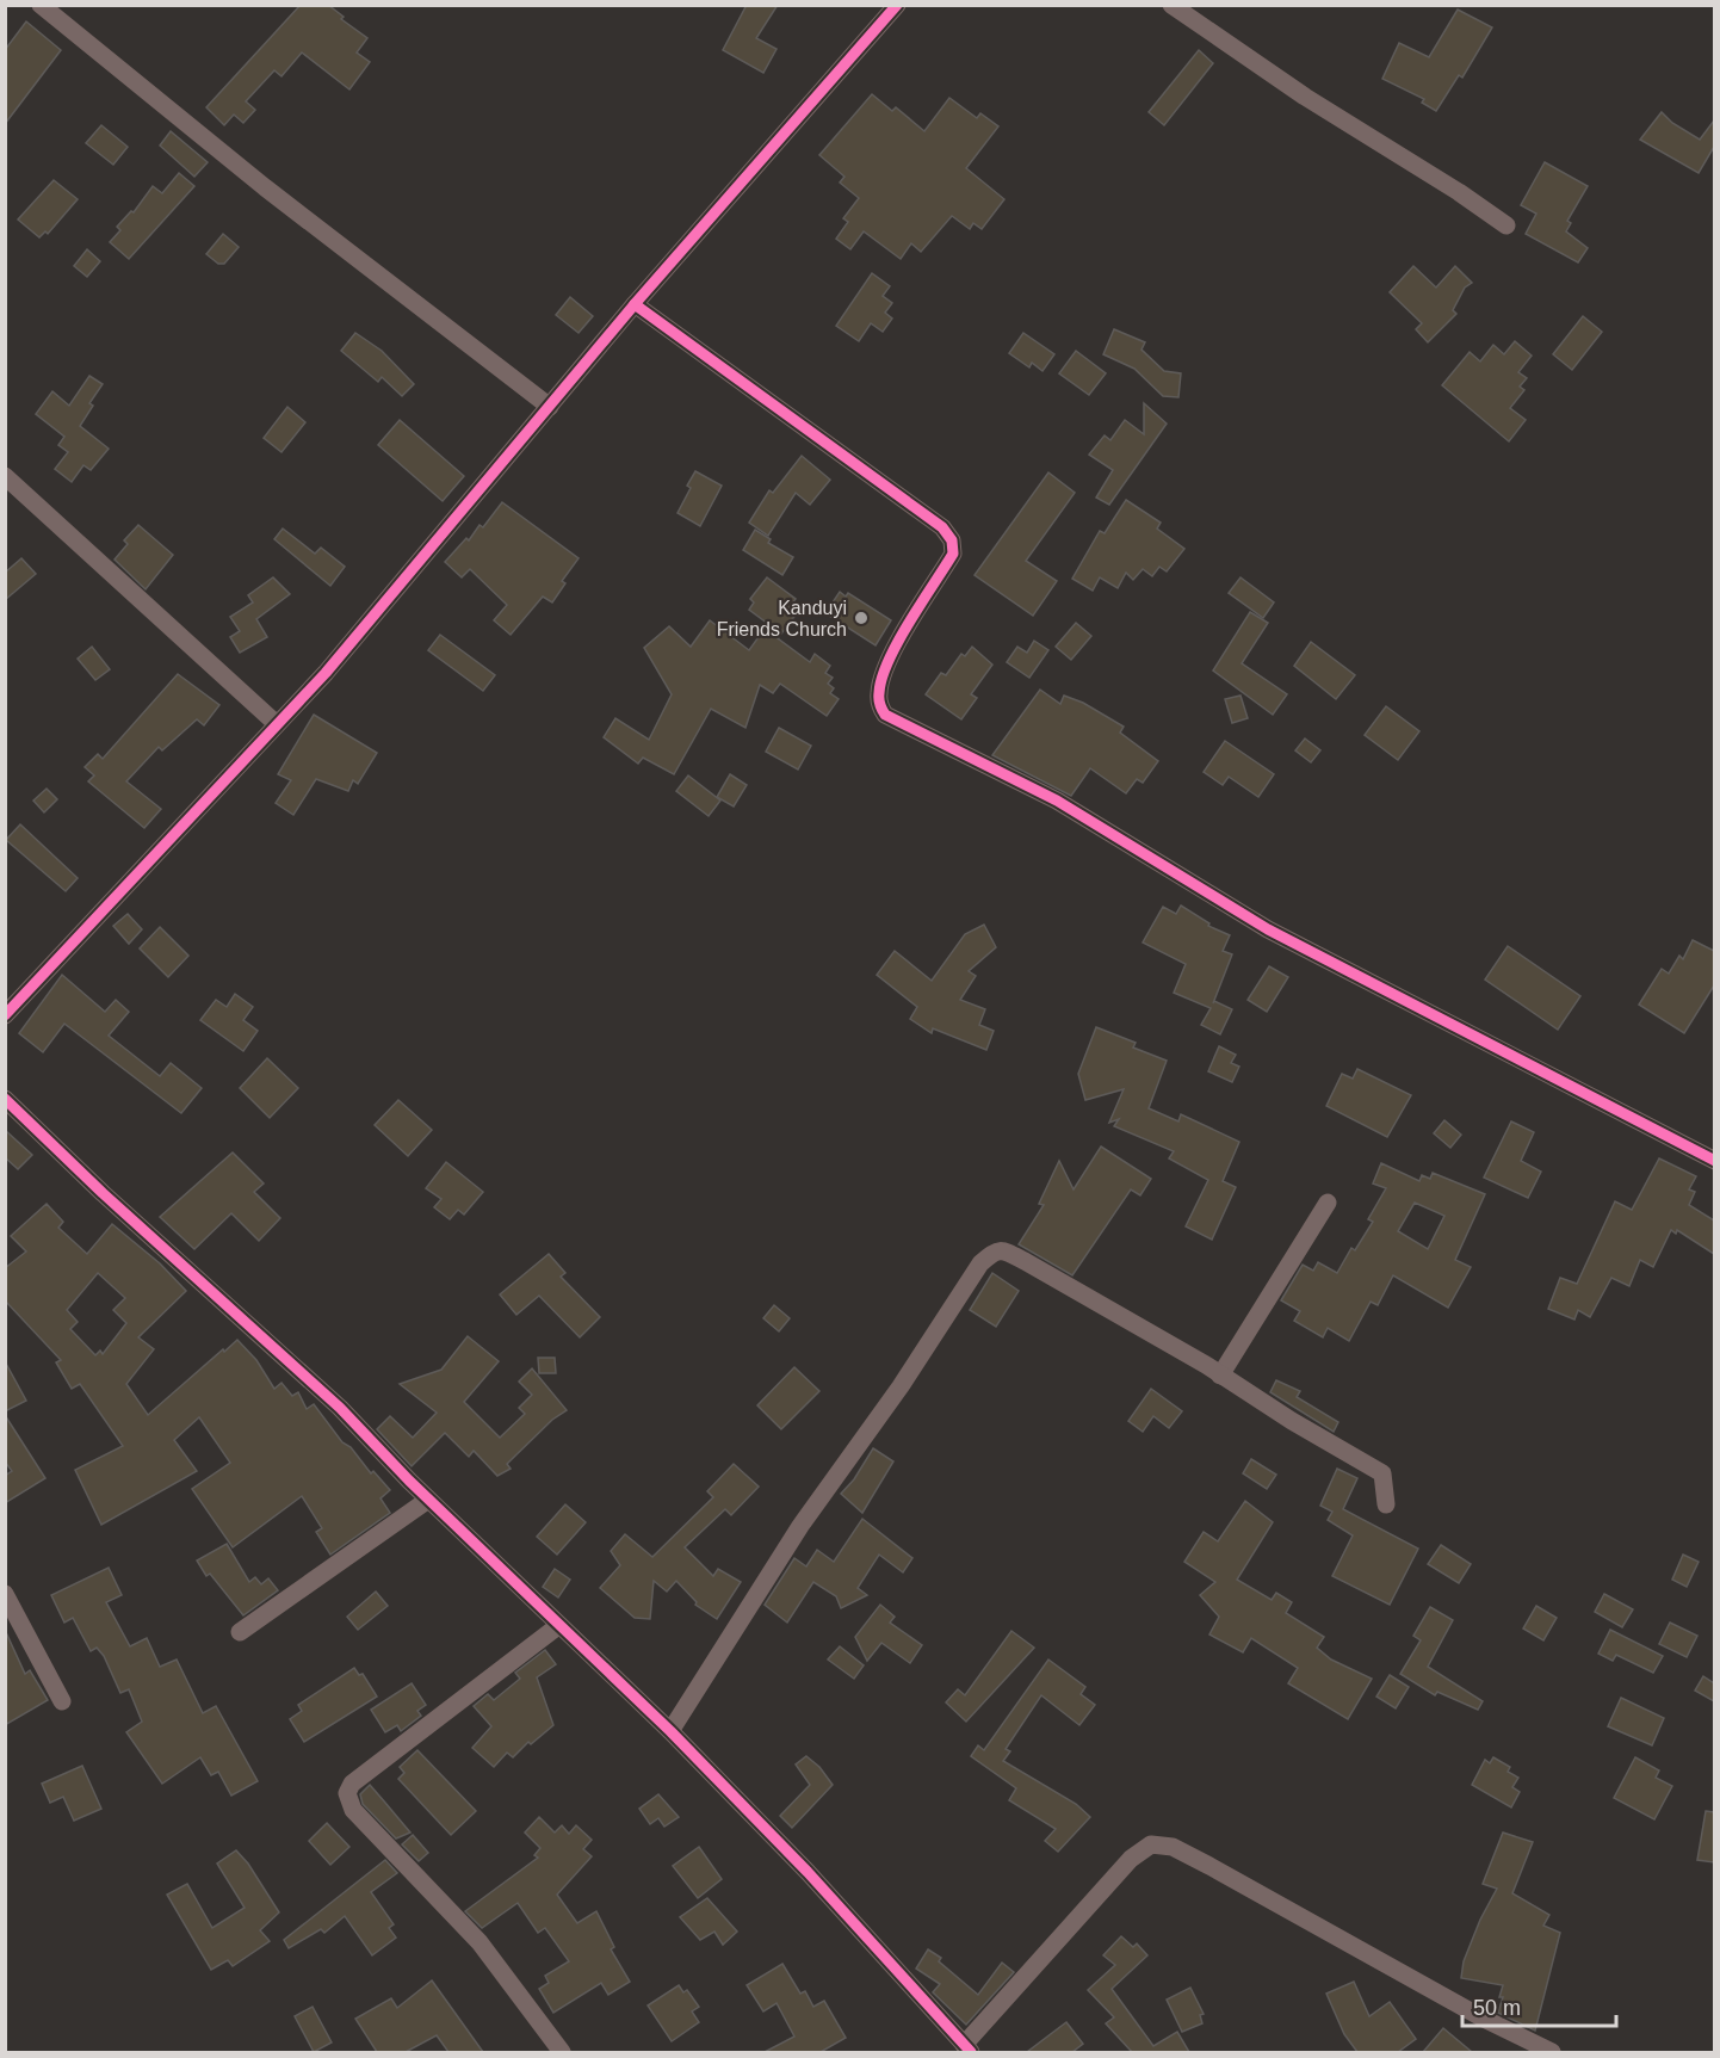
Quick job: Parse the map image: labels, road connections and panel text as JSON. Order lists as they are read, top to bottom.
{
  "places": ["Kanduyi Friends Church"],
  "scale_bar": "50 m"
}
